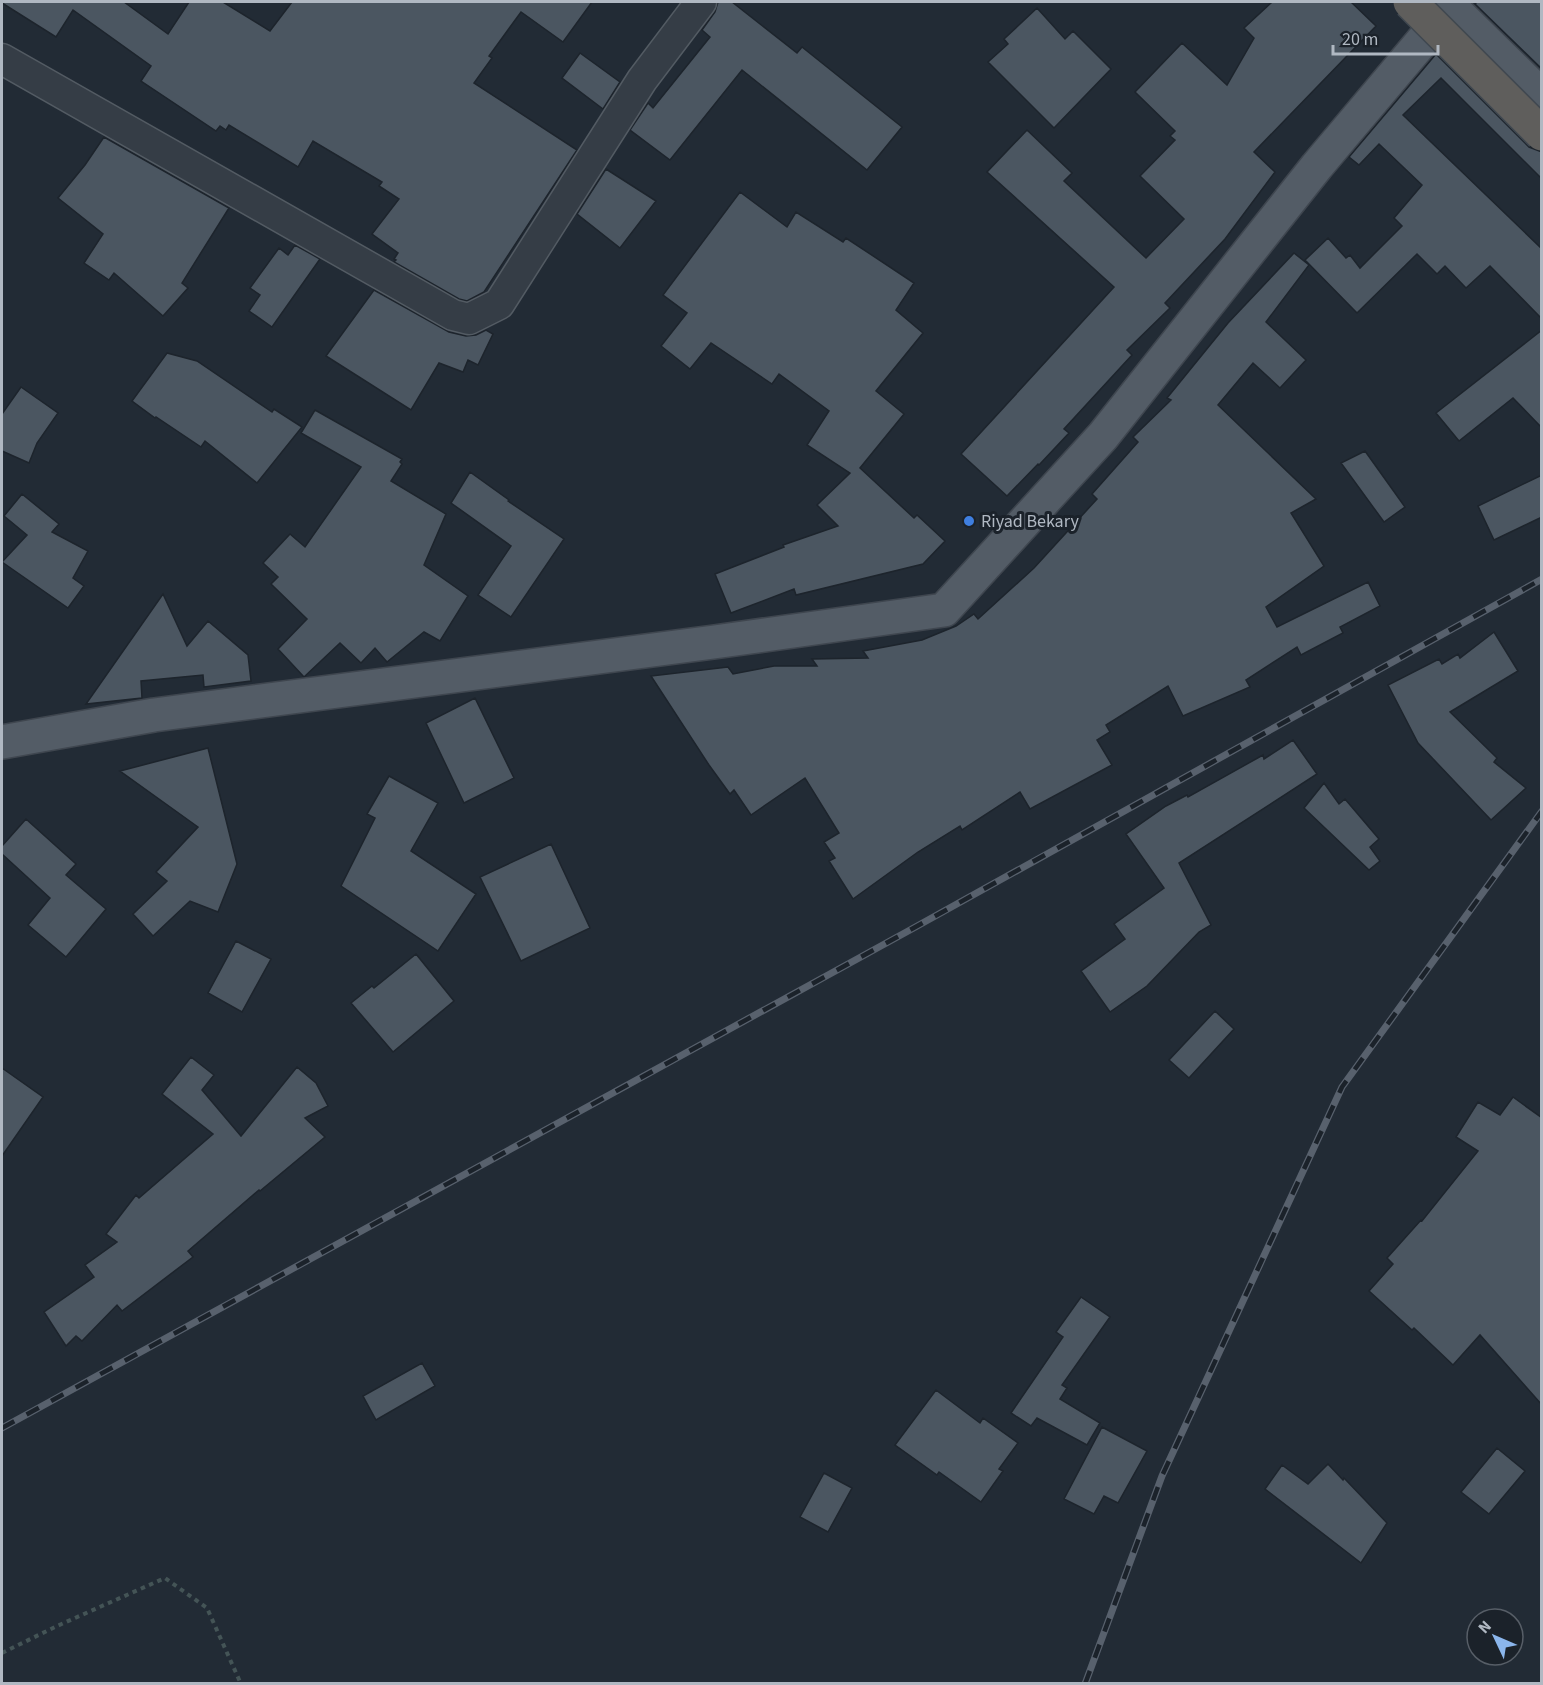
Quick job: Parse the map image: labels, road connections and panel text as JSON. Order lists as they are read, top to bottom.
{
  "places": ["Riyad Bekary"],
  "scale_bar": "20 m",
  "north": "top left"
}
